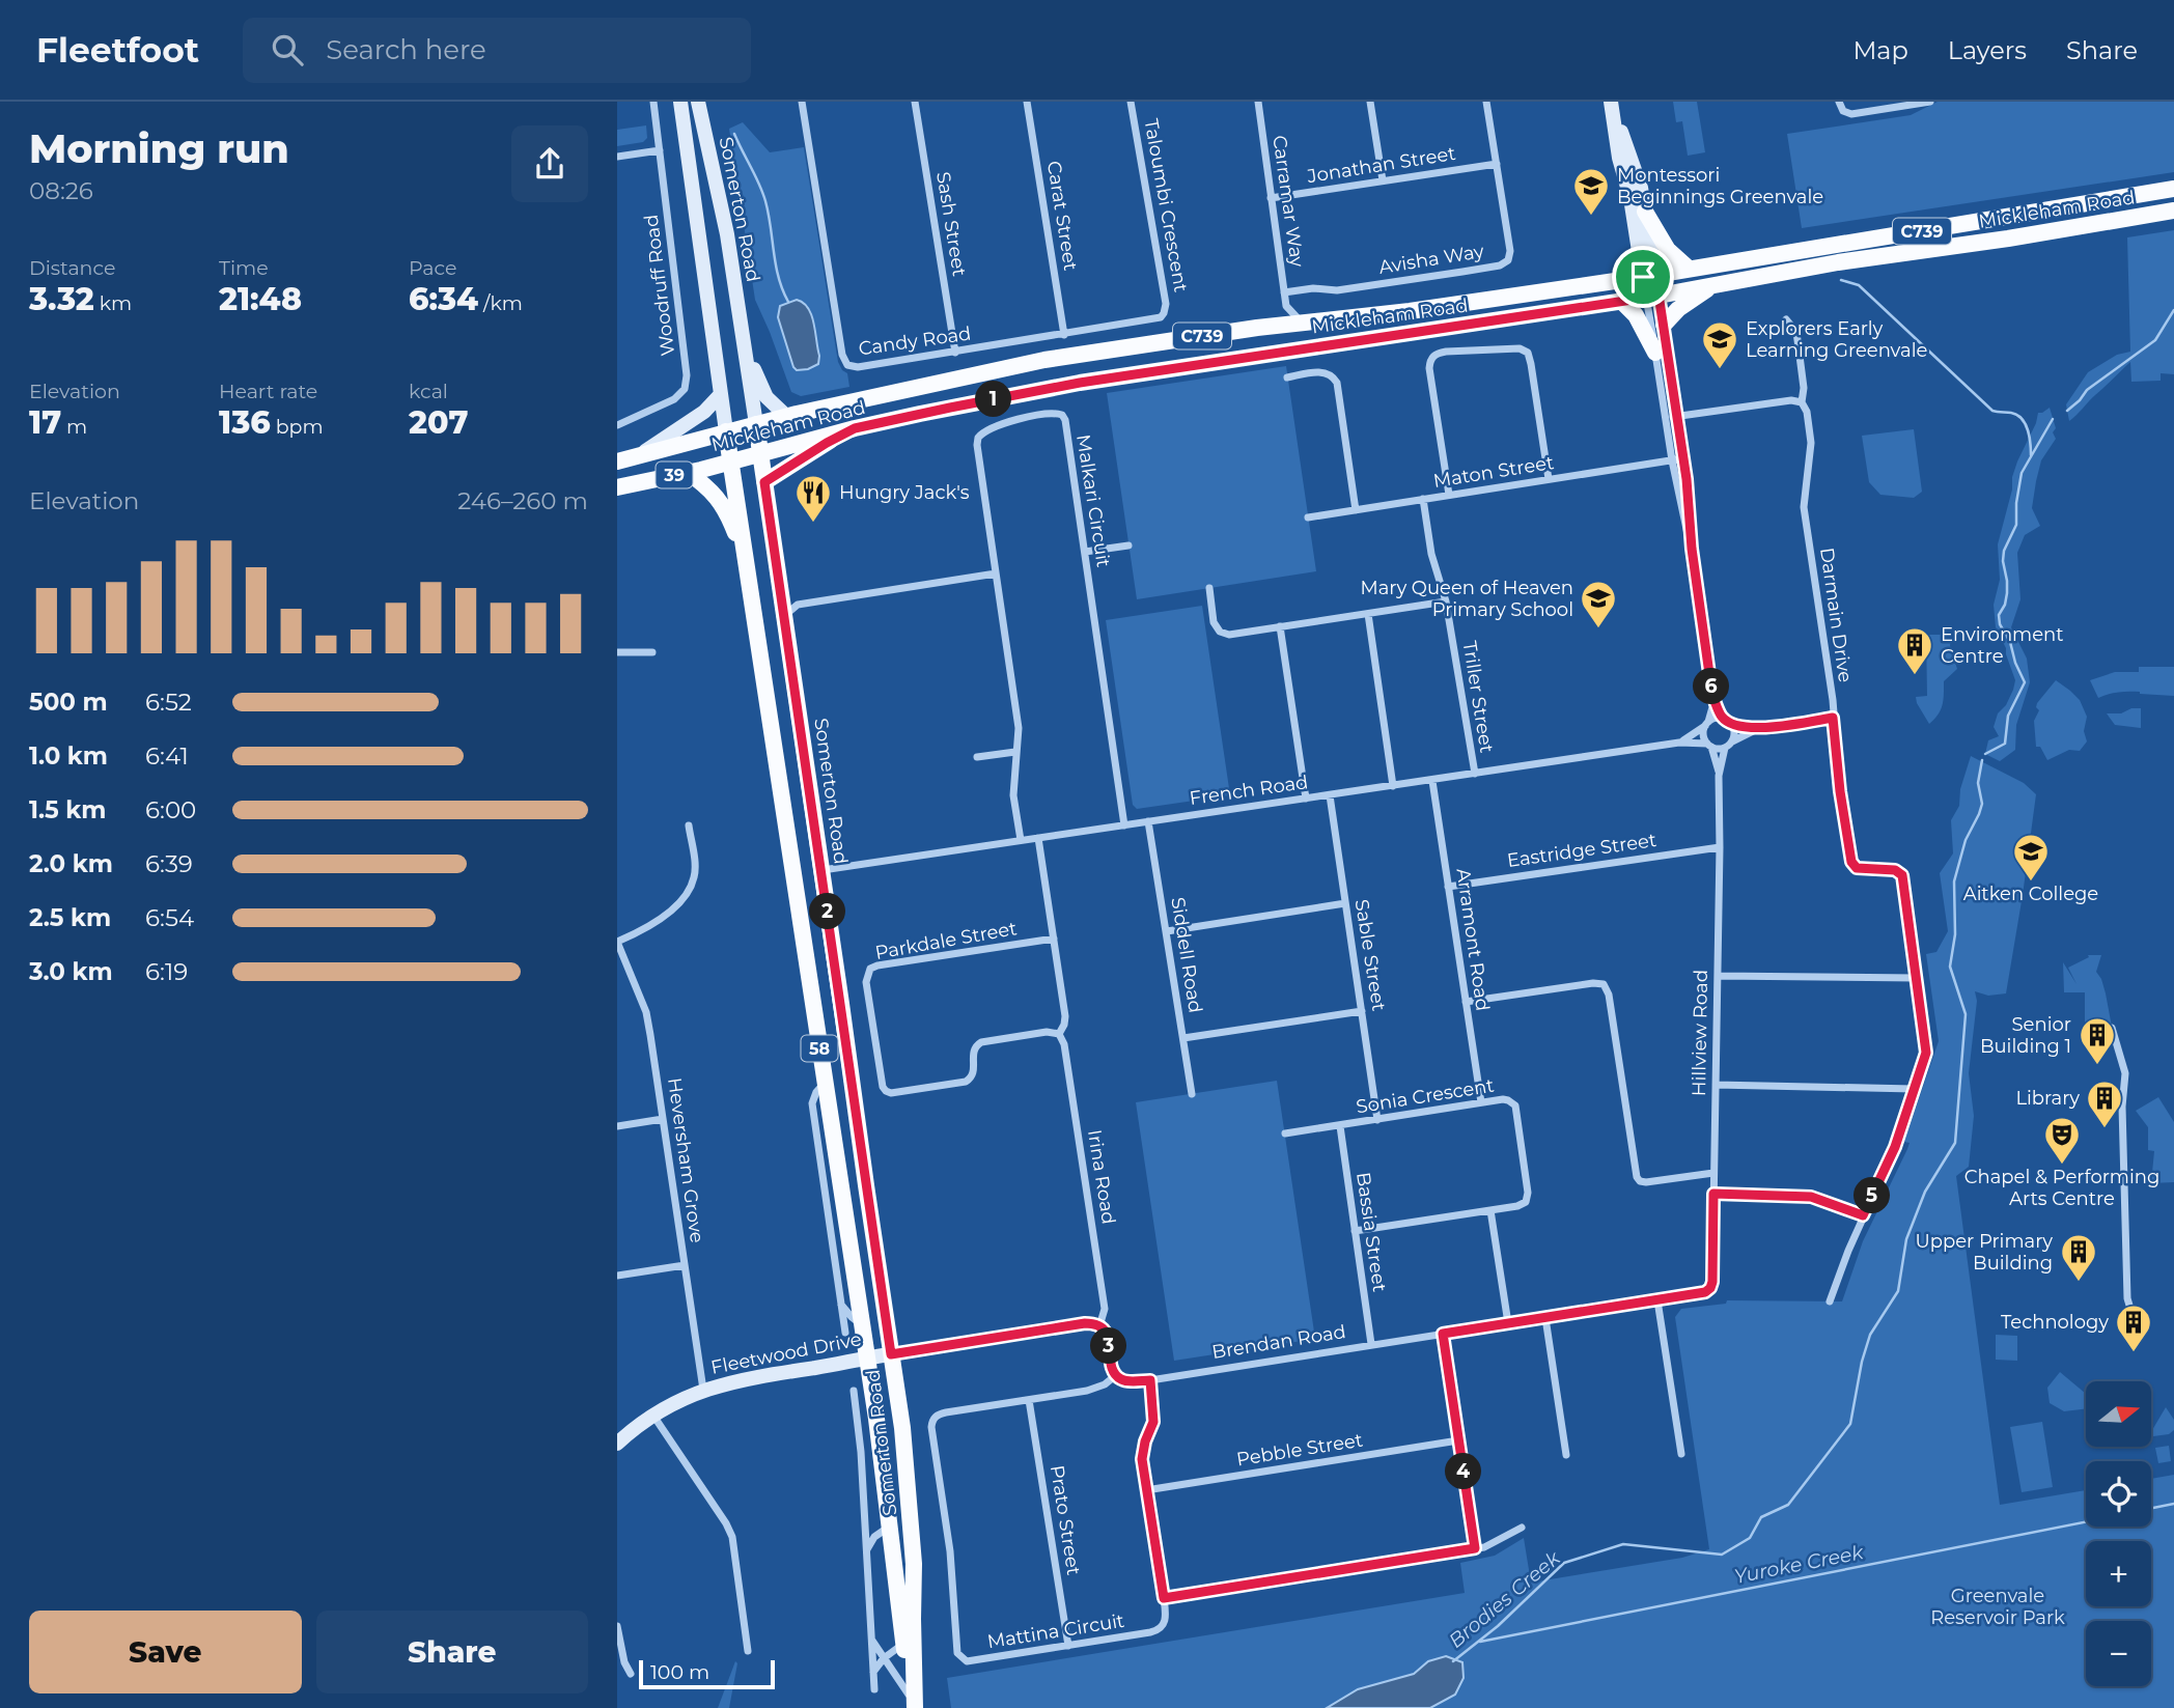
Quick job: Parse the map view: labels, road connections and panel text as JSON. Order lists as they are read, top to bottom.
{
  "streets": {
    "main road": [
      "Somerton Road",
      "Mickleham Road",
      "C739",
      "39",
      "58",
      "Fleetwood Drive"
    ],
    "street": [
      "Jonathan Street",
      "Carramar Way",
      "Taloumbi Crescent",
      "Carat Street",
      "Sash Street",
      "Avisha Way",
      "Woodruff Road",
      "Candy Road",
      "Maton Street",
      "Malkari Circuit",
      "Darmain Drive",
      "Triller Street",
      "French Road",
      "Eastridge Street",
      "Arramont Road",
      "Parkdale Street",
      "Siddell Road",
      "Sable Street",
      "Hillview Road",
      "Sonia Crescent",
      "Heversham Grove",
      "Irina Road",
      "Bassia Street",
      "Brendan Road",
      "Pebble Street",
      "Prato Street",
      "Mattina Circuit"
    ]
  },
  "crossings": [
    ["Jonathan Street", "Carramar Way"],
    ["Jonathan Street", "Avisha Way"],
    ["Carramar Way", "Avisha Way"],
    ["Taloumbi Crescent", "Candy Road"],
    ["Somerton Road", "Mickleham Road"],
    ["Somerton Road", "French Road"],
    ["Somerton Road", "Fleetwood Drive"],
    ["Carat Street", "Candy Road"],
    ["Sash Street", "Candy Road"],
    ["Maton Street", "Triller Street"],
    ["Malkari Circuit", "French Road"],
    ["Triller Street", "French Road"],
    ["French Road", "Arramont Road"],
    ["French Road", "Siddell Road"],
    ["French Road", "Sable Street"],
    ["French Road", "Hillview Road"],
    ["Eastridge Street", "Arramont Road"],
    ["Eastridge Street", "Hillview Road"],
    ["Arramont Road", "Sonia Crescent"],
    ["Parkdale Street", "Irina Road"],
    ["Sable Street", "Sonia Crescent"],
    ["Hillview Road", "Brendan Road"],
    ["Sonia Crescent", "Bassia Street"],
    ["Heversham Grove", "Fleetwood Drive"],
    ["Bassia Street", "Brendan Road"],
    ["Brendan Road", "Mattina Circuit"],
    ["Pebble Street", "Mattina Circuit"],
    ["Prato Street", "Mattina Circuit"]
  ],
  "water": ["Yuroke Creek", "Brodies Creek"],
  "parks": ["Greenvale Reservoir Park"],
  "places": {
    "school or university": [
      "Montessori Beginnings Greenvale",
      "Explorers Early Learning Greenvale",
      "Mary Queen of Heaven Primary School",
      "Aitken College"
    ],
    "restaurant": ["Hungry Jack's"],
    "building": [
      "Environment Centre",
      "Senior Building 1",
      "Library",
      "Upper Primary Building",
      "Technology"
    ],
    "theatre": ["Chapel & Performing Arts Centre"]
  },
  "scale_bar": "100 m",
  "north": "right",
  "page": {
    "header": "Fleetfoot",
    "search": "Search here",
    "nav": ["Map", "Layers", "Share"],
    "heading": ["Morning run", "08:26"],
    "stats": [
      ["Distance", "3.32 km"],
      ["Time", "21:48"],
      ["Pace", "6:34 /km"],
      ["Elevation", "17 m"],
      ["Heart rate", "136 bpm"],
      ["kcal", "207"]
    ],
    "pins": [
      "1",
      "6",
      "2",
      "5",
      "3",
      "4"
    ],
    "chart": ["Elevation", "246–260 m"],
    "list": [
      {
        "name": "500 m",
        "note": "6:52"
      },
      {
        "name": "1.0 km",
        "note": "6:41"
      },
      {
        "name": "1.5 km",
        "note": "6:00"
      },
      {
        "name": "2.0 km",
        "note": "6:39"
      },
      {
        "name": "2.5 km",
        "note": "6:54"
      },
      {
        "name": "3.0 km",
        "note": "6:19"
      }
    ],
    "map_buttons": ["+", "−"],
    "buttons": ["Save", "Share"],
    "scale": "100 m"
  }
}
